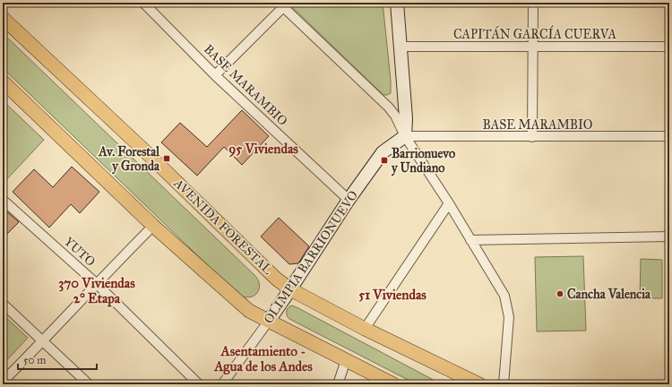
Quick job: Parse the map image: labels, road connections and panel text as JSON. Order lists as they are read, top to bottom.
{
  "streets": {
    "main road": ["AVENIDA FORESTAL"],
    "street": [
      "CAPITÁN GARCÍA CUERVA",
      "BASE MARAMBIO",
      "YUTO",
      "OLIMPIA BARRIONUEVO"
    ]
  },
  "crossings": [
    ["BASE MARAMBIO", "OLIMPIA BARRIONUEVO"],
    ["AVENIDA FORESTAL", "OLIMPIA BARRIONUEVO"]
  ],
  "districts": [
    "95 Viviendas",
    "370 Viviendas 2° Etapa",
    "51 Viviendas",
    "Asentamiento - Agua de los Andes"
  ],
  "places": {
    "transit": ["Av. Forestal y Gronda", "Barrionuevo y Undiano"],
    "other": ["Cancha Valencia"]
  },
  "scale_bar": "50 m"
}
